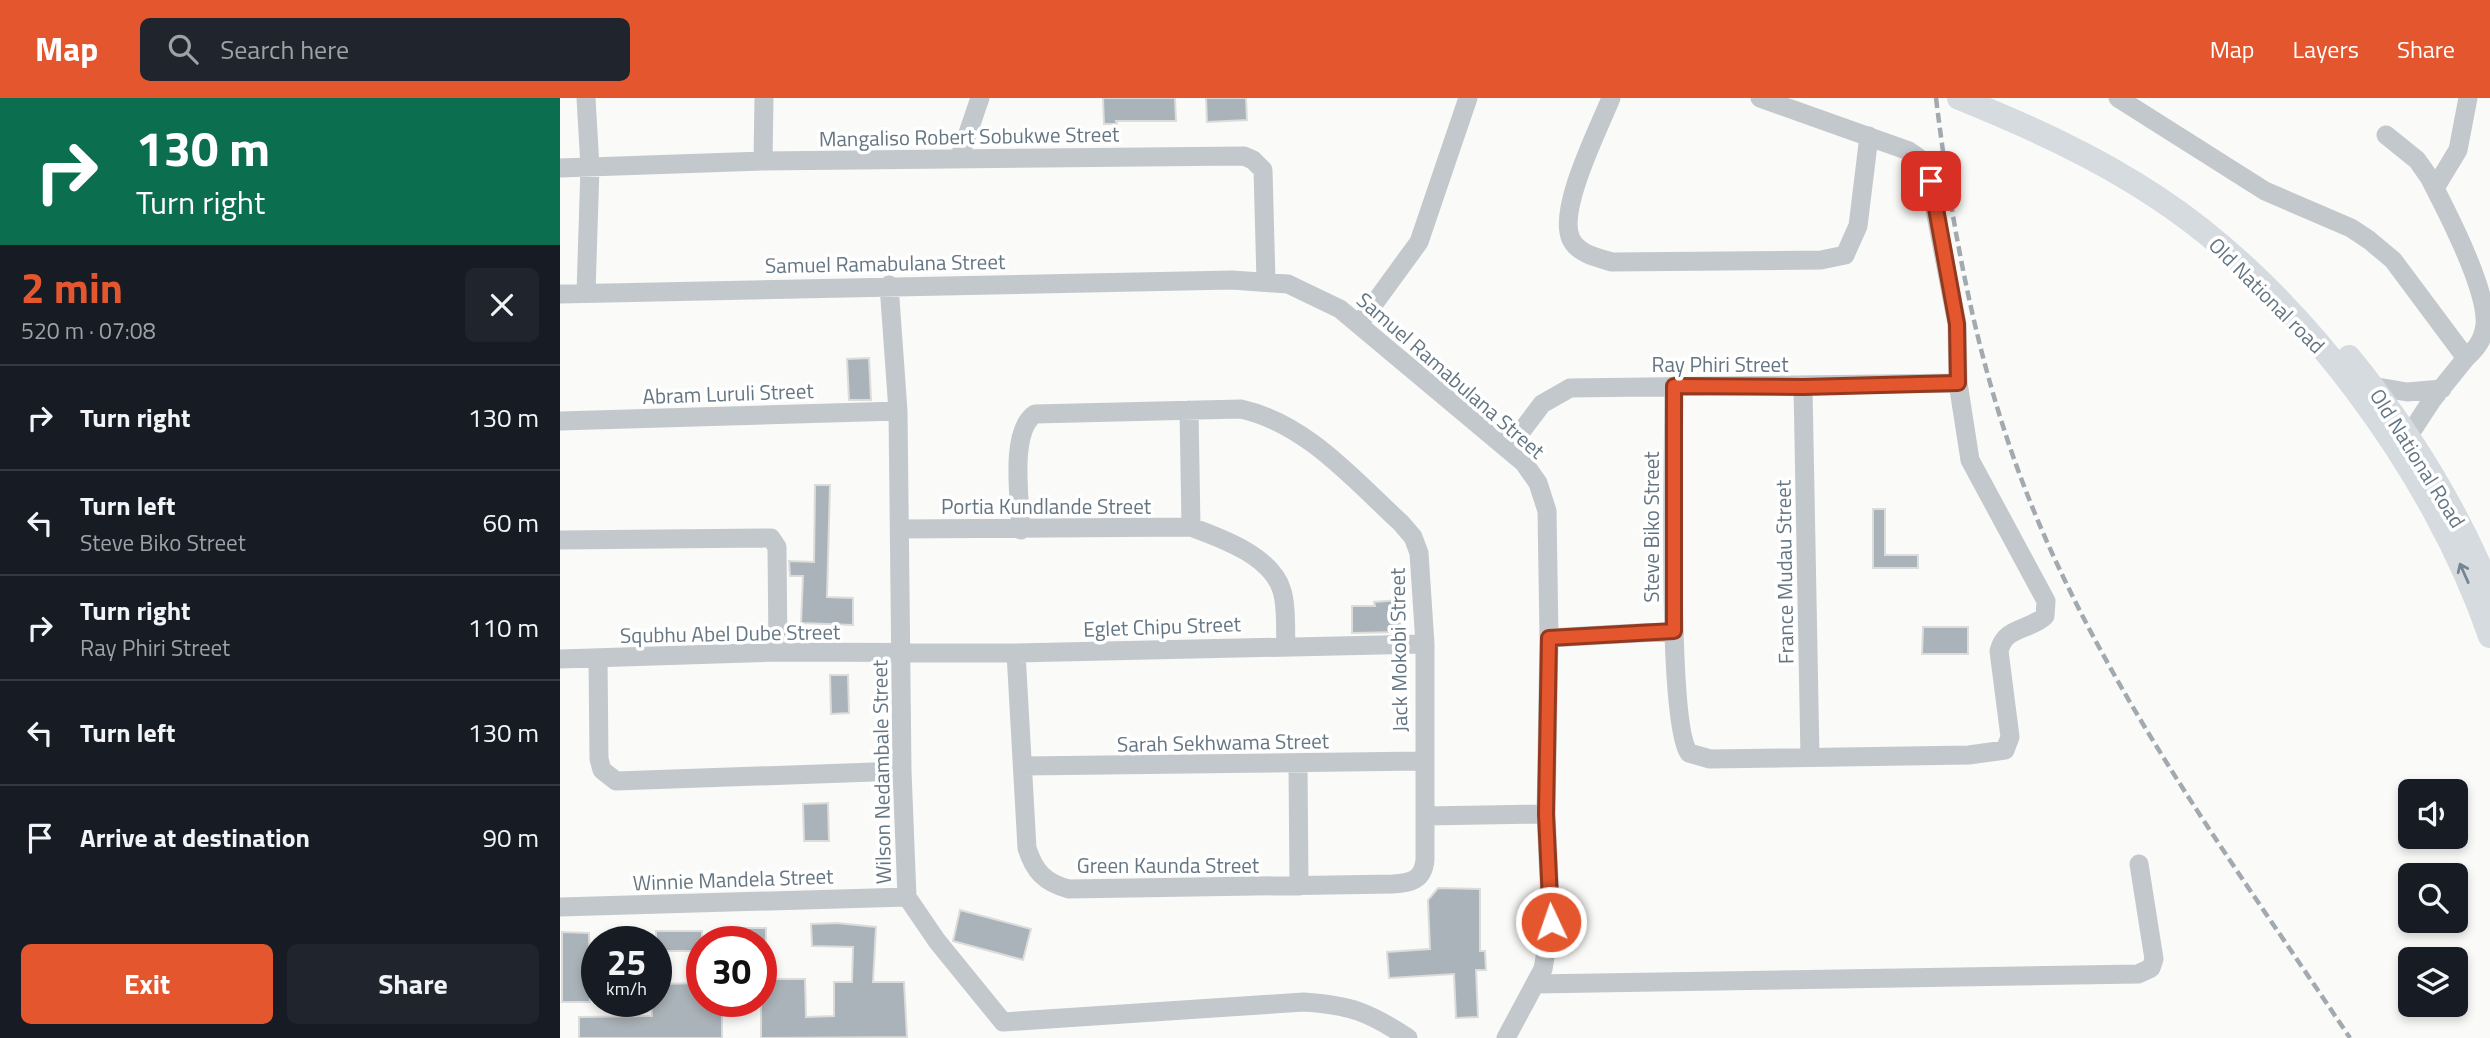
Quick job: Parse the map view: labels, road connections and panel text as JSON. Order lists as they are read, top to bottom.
{
  "streets": {
    "main road": ["Old National road", "Old National Road"],
    "street": [
      "Mangaliso Robert Sobukwe Street",
      "Samuel Ramabulana Street",
      "Ray Phiri Street",
      "Abram Luruli Street",
      "Portia Kundlande Street",
      "Steve Biko Street",
      "France Mudau Street",
      "Eglet Chipu Street",
      "Squbhu Abel Dube Street",
      "Jack Mokobi Street",
      "Sarah Sekhwama Street",
      "Wilson Nedambale Street",
      "Green Kaunda Street",
      "Winnie Mandela Street"
    ]
  },
  "crossings": [
    ["Mangaliso Robert Sobukwe Street", "Samuel Ramabulana Street"],
    ["Samuel Ramabulana Street", "Ray Phiri Street"],
    ["Samuel Ramabulana Street", "Wilson Nedambale Street"],
    ["Old National road", "Old National Road"],
    ["Ray Phiri Street", "Steve Biko Street"],
    ["Ray Phiri Street", "France Mudau Street"],
    ["Abram Luruli Street", "Wilson Nedambale Street"],
    ["Portia Kundlande Street", "Jack Mokobi Street"],
    ["Portia Kundlande Street", "Wilson Nedambale Street"],
    ["Steve Biko Street", "France Mudau Street"],
    ["Eglet Chipu Street", "Squbhu Abel Dube Street"],
    ["Eglet Chipu Street", "Jack Mokobi Street"],
    ["Eglet Chipu Street", "Wilson Nedambale Street"],
    ["Eglet Chipu Street", "Green Kaunda Street"],
    ["Squbhu Abel Dube Street", "Wilson Nedambale Street"],
    ["Jack Mokobi Street", "Sarah Sekhwama Street"],
    ["Jack Mokobi Street", "Green Kaunda Street"],
    ["Sarah Sekhwama Street", "Green Kaunda Street"],
    ["Wilson Nedambale Street", "Winnie Mandela Street"]
  ],
  "page": {
    "header": "Map",
    "search": "Search here",
    "nav": ["Map", "Layers", "Share"],
    "turn": ["130 m", "Turn right"],
    "heading": ["2 min", "520 m · 07:08"],
    "list": [
      {
        "name": "Turn right",
        "value": "130 m"
      },
      {
        "name": "Turn left",
        "note": "Steve Biko Street",
        "value": "60 m"
      },
      {
        "name": "Turn right",
        "note": "Ray Phiri Street",
        "value": "110 m"
      },
      {
        "name": "Turn left",
        "value": "130 m"
      },
      {
        "name": "Arrive at destination",
        "value": "90 m"
      }
    ],
    "speed": "25 km/h",
    "limit": "30",
    "buttons": ["Exit", "Share"]
  }
}
